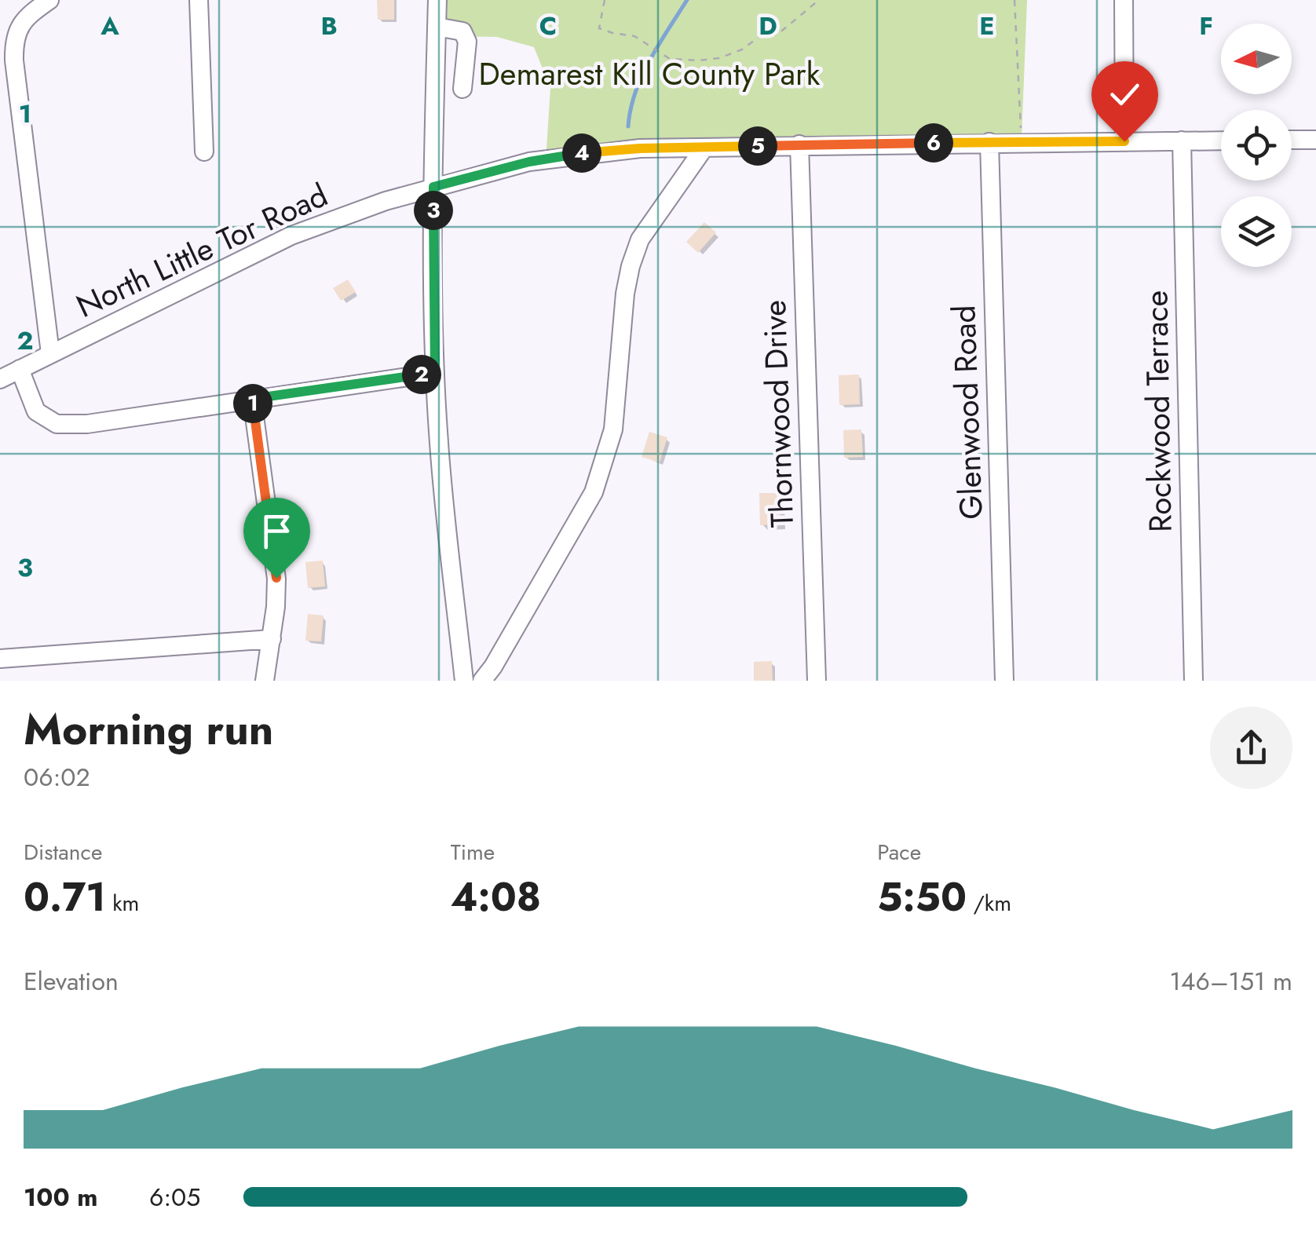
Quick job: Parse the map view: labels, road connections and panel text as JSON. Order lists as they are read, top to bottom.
{
  "streets": {
    "street": [
      "North Little Tor Road",
      "Rockwood Terrace",
      "Glenwood Road",
      "Thornwood Drive"
    ]
  },
  "crossings": [
    ["North Little Tor Road", "Rockwood Terrace"],
    ["North Little Tor Road", "Glenwood Road"],
    ["North Little Tor Road", "Thornwood Drive"]
  ],
  "parks": ["Demarest Kill County Park"],
  "north": "left",
  "page": {
    "pins": [
      "6",
      "5",
      "4",
      "3",
      "2",
      "1"
    ],
    "heading": ["Morning run", "06:02"],
    "stats": [
      ["Distance", "0.71 km"],
      ["Time", "4:08"],
      ["Pace", "5:50 /km"]
    ],
    "chart": ["Elevation", "146–151 m"],
    "list": [
      {
        "name": "100 m",
        "note": "6:05"
      }
    ]
  },
  "grid": {
    "columns": [
      "A",
      "B",
      "C",
      "D",
      "E",
      "F"
    ],
    "rows": ["1", "2", "3"]
  }
}
